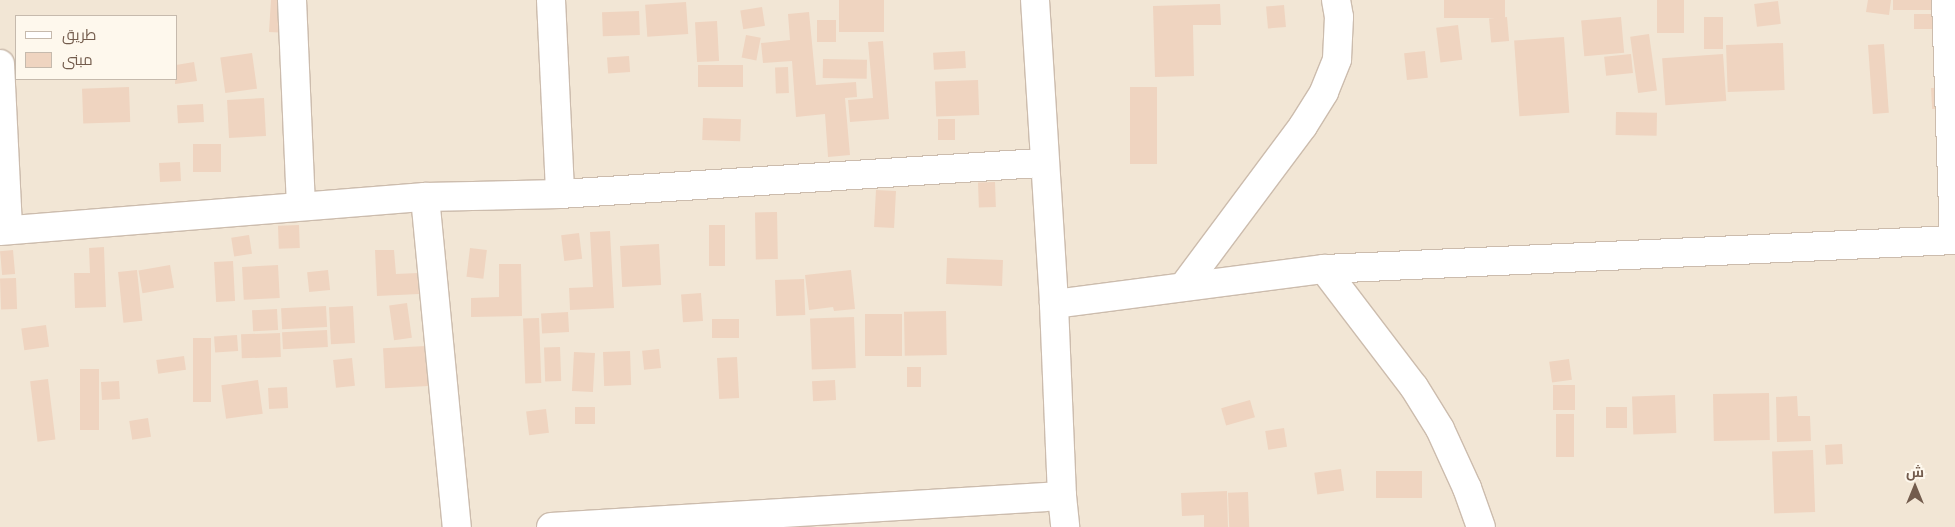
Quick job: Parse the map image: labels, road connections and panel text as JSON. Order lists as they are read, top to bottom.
{
  "legend": ["طريق", "مبنى"],
  "north": "top"
}
